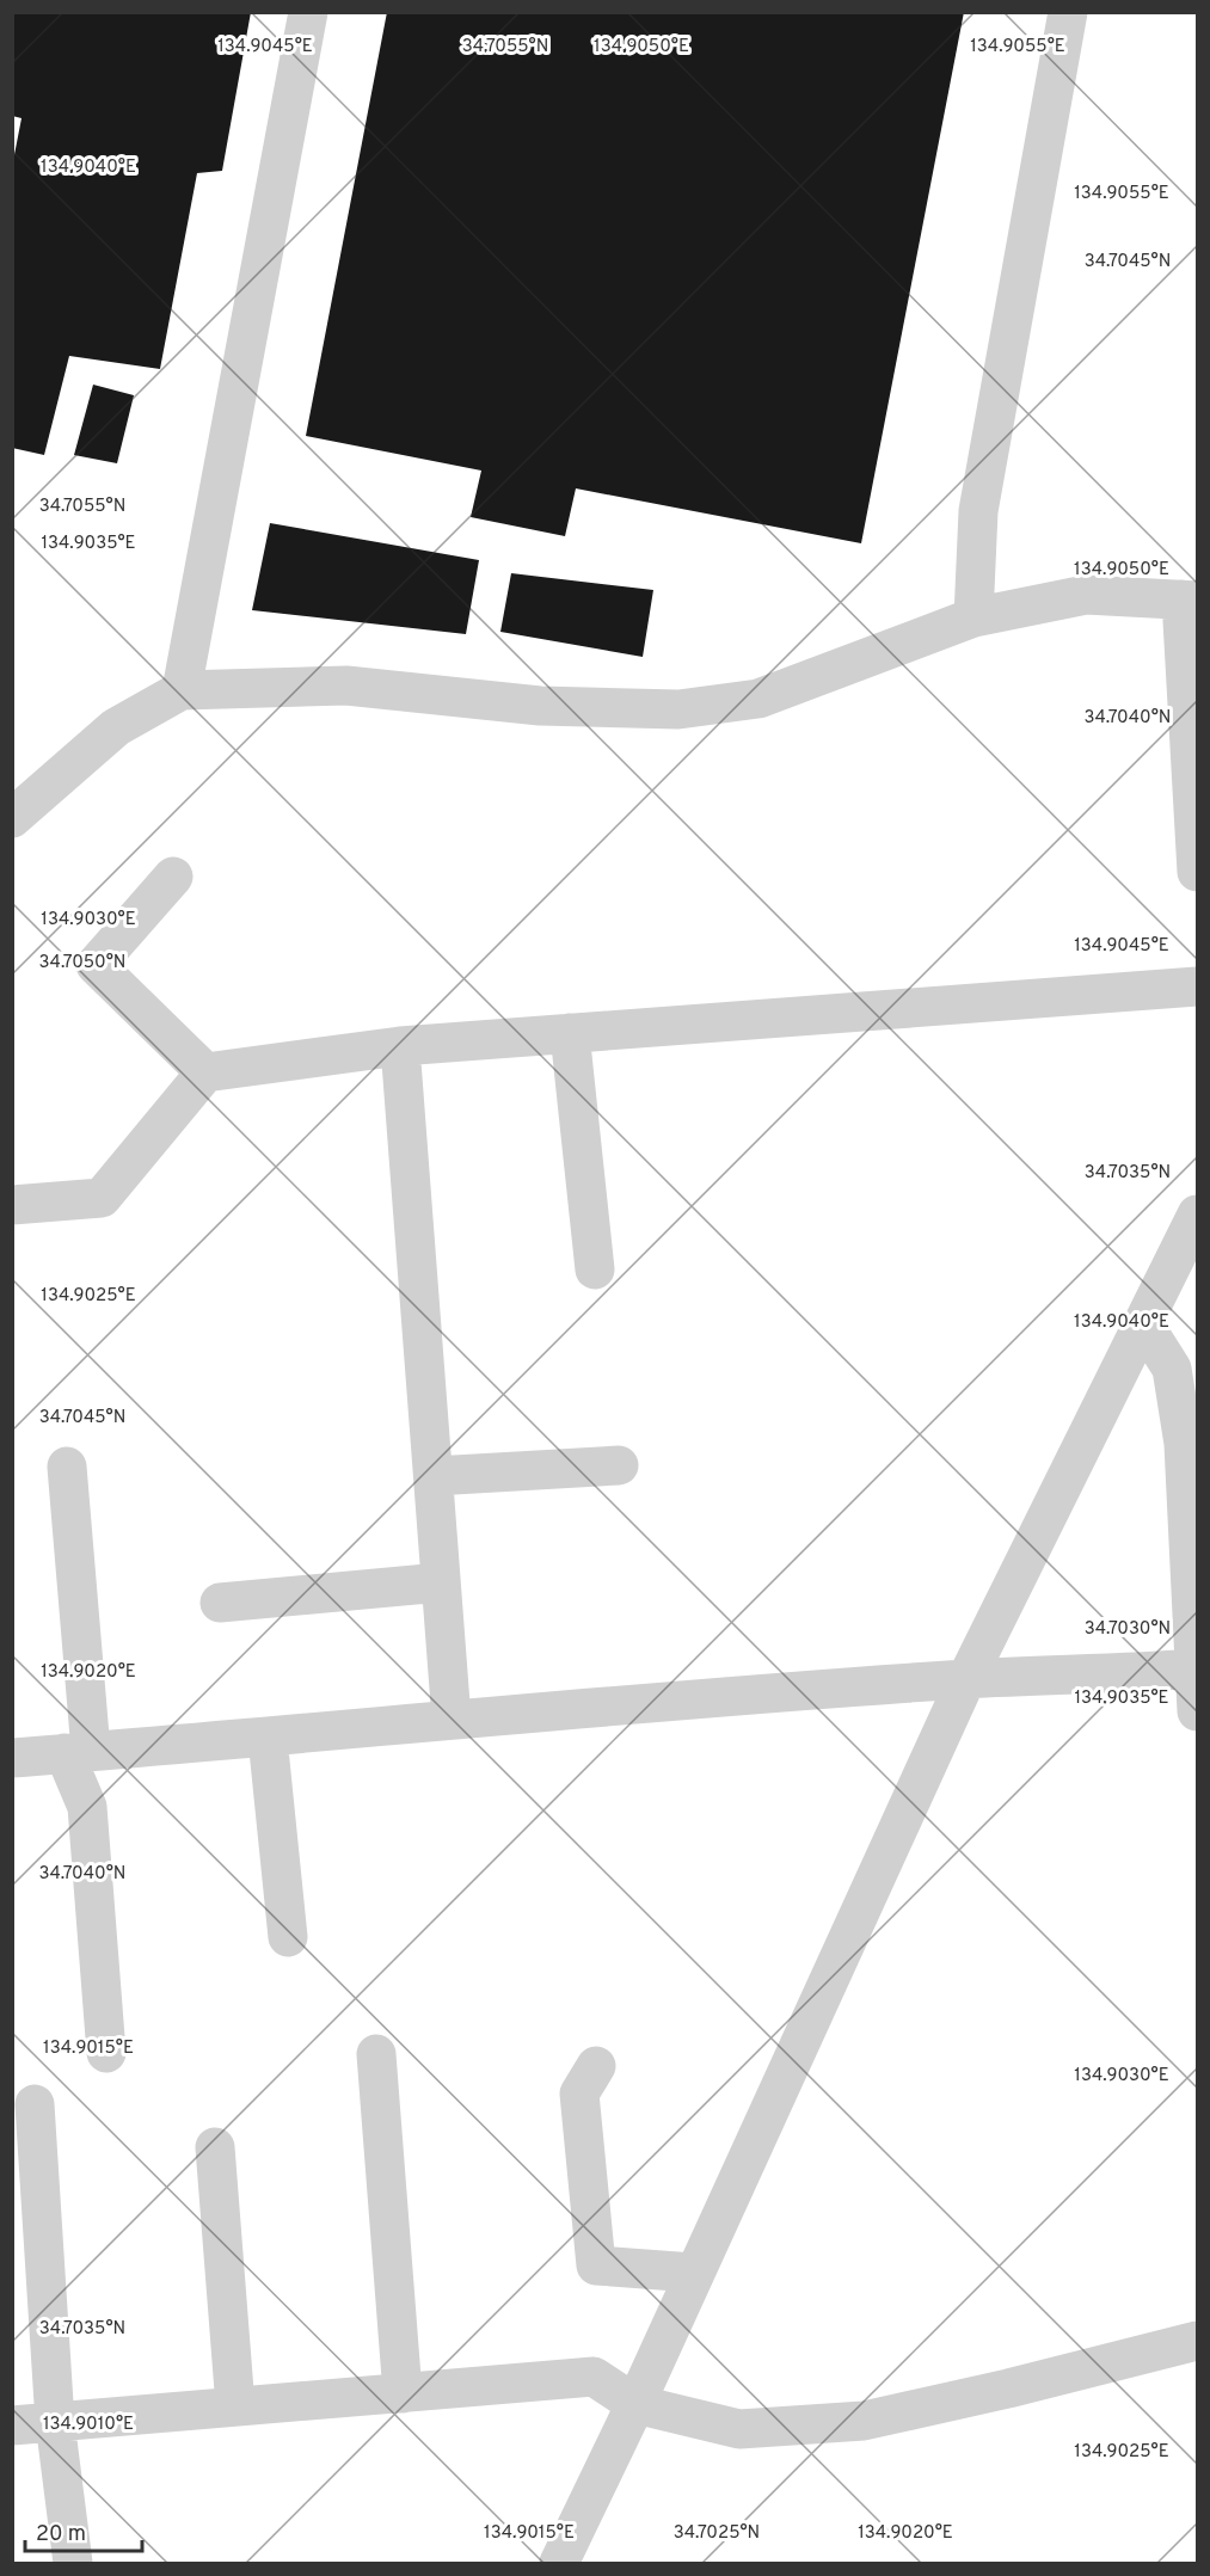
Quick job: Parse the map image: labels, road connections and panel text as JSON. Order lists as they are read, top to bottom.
{
  "scale_bar": "20 m",
  "coordinates": [
    "134.9045°E",
    "34.7055°N",
    "134.9050°E",
    "134.9055°E",
    "134.9040°E",
    "34.7045°N",
    "134.9035°E",
    "34.7040°N",
    "134.9030°E",
    "34.7050°N",
    "34.7035°N",
    "134.9025°E",
    "34.7030°N",
    "134.9020°E",
    "134.9015°E",
    "134.9010°E",
    "34.7025°N"
  ]
}
